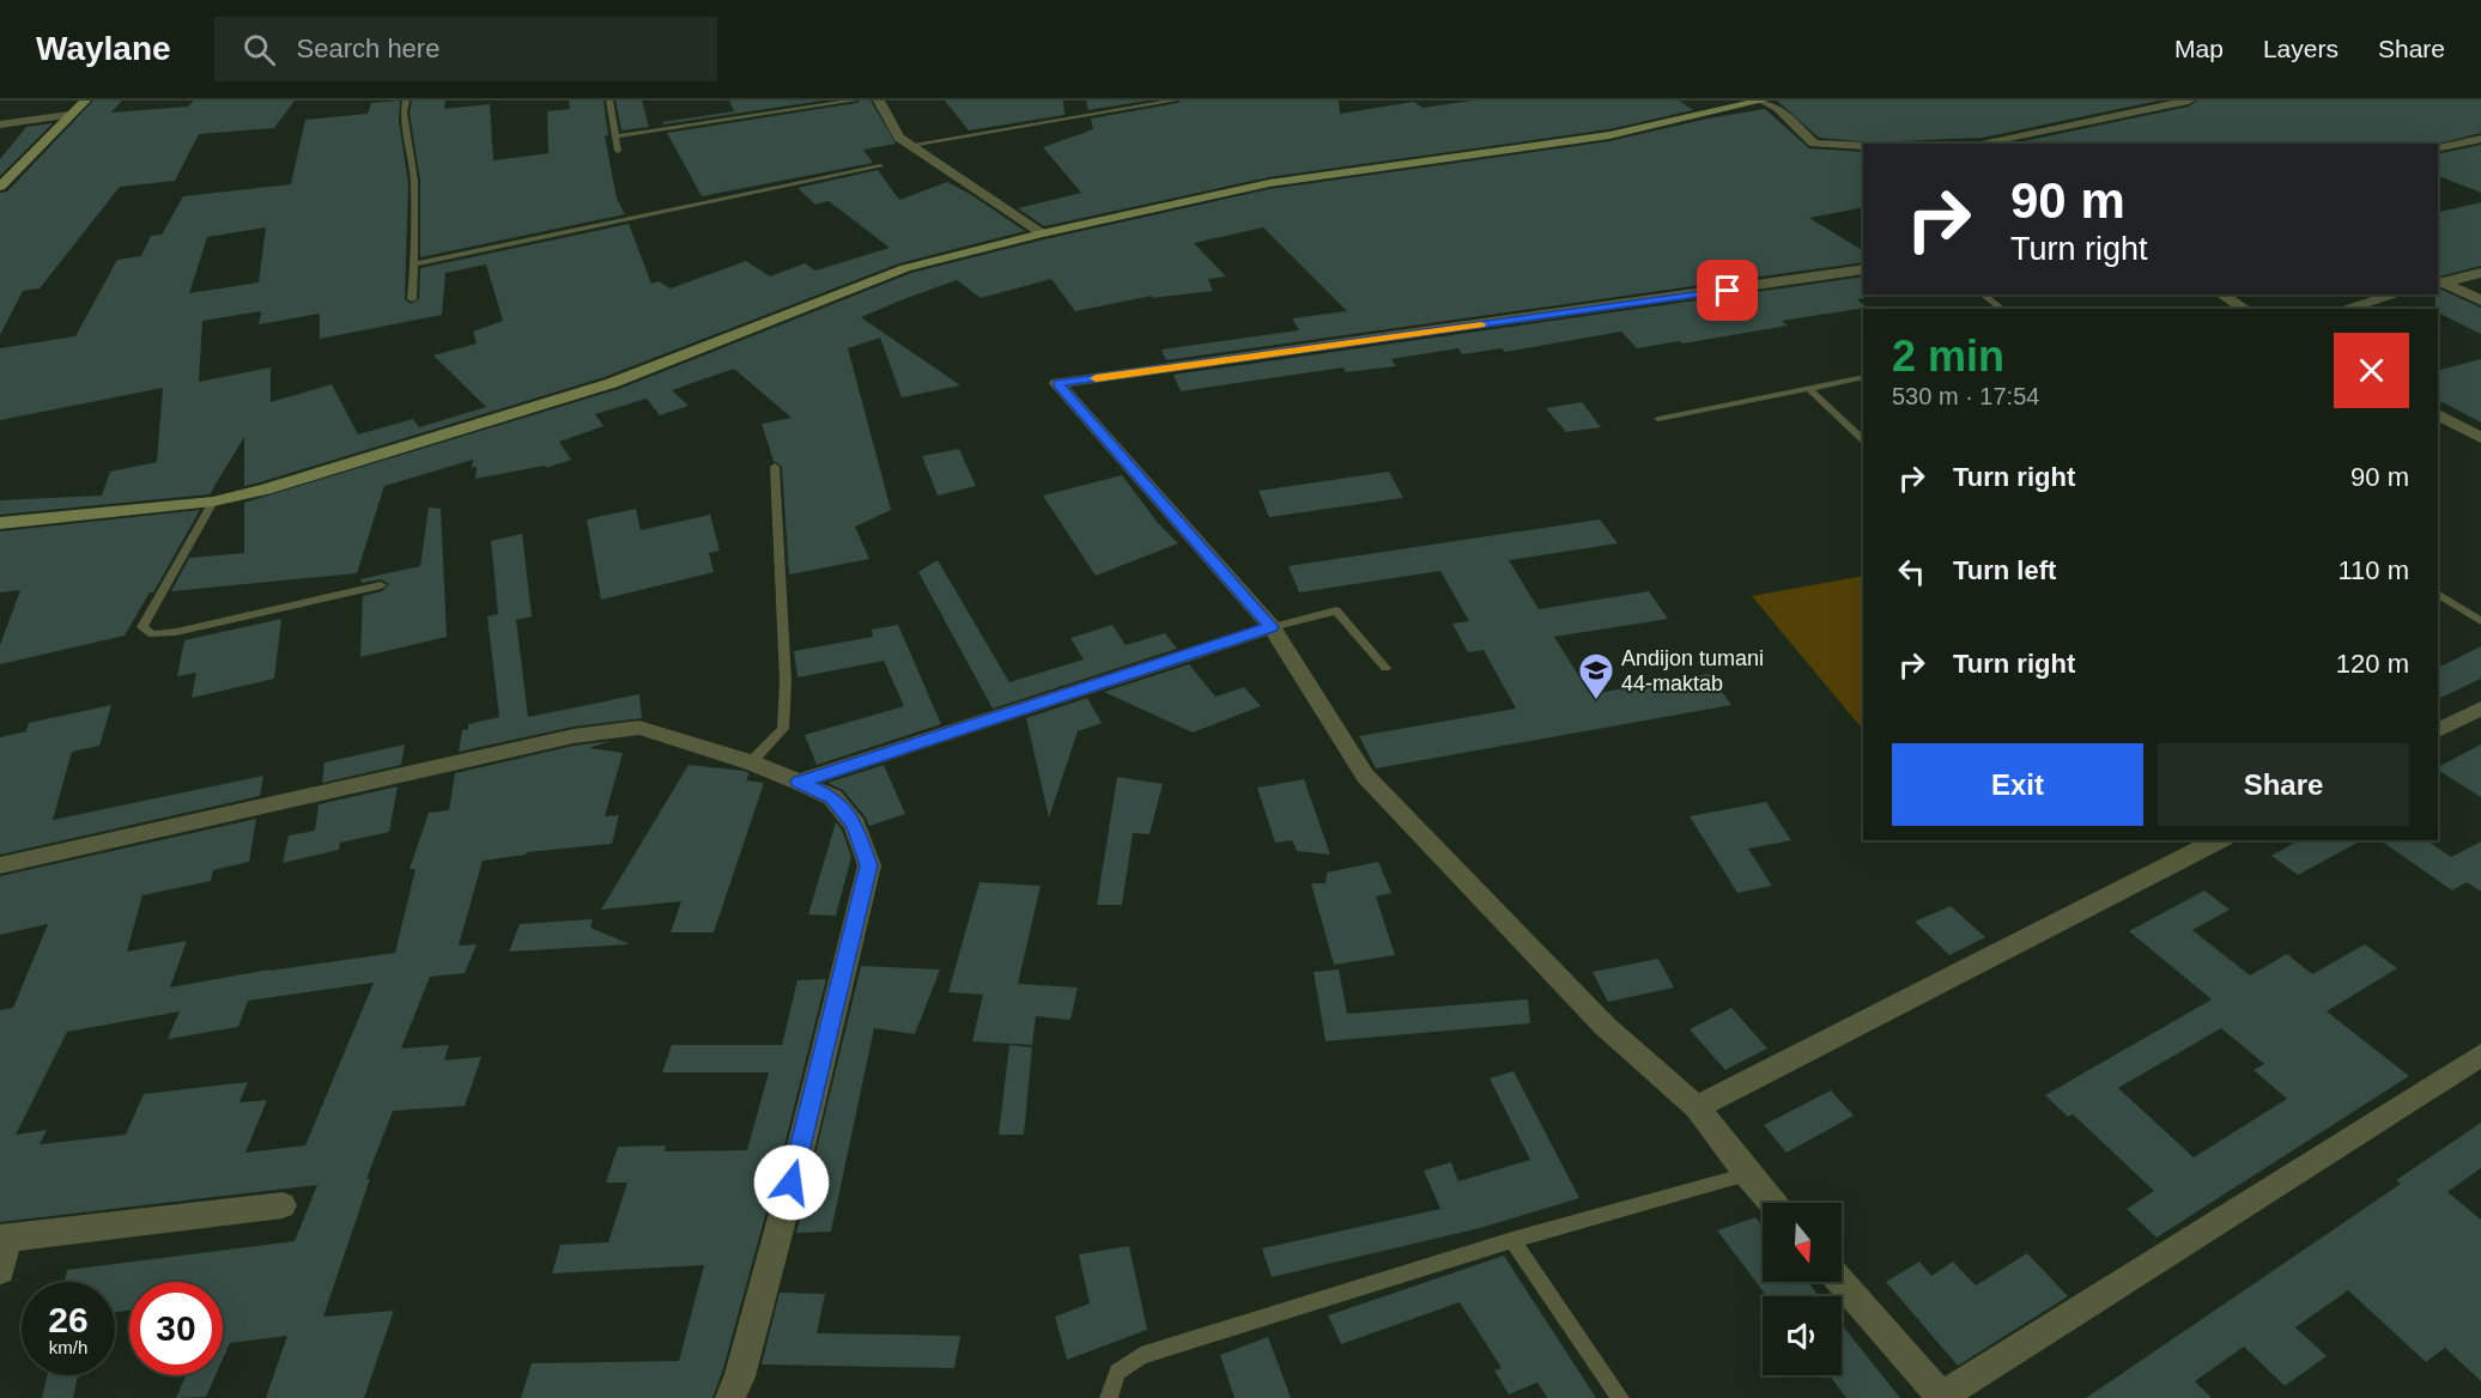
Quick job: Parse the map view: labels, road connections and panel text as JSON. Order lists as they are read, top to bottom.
{
  "places": {
    "school or university": ["Andijon tumani 44-maktab"]
  },
  "north": "bottom",
  "page": {
    "header": "Waylane",
    "search": "Search here",
    "nav": ["Map", "Layers", "Share"],
    "turn": ["90 m", "Turn right"],
    "heading": ["2 min", "530 m · 17:54"],
    "list": [
      {
        "name": "Turn right",
        "value": "90 m"
      },
      {
        "name": "Turn left",
        "value": "110 m"
      },
      {
        "name": "Turn right",
        "value": "120 m"
      }
    ],
    "buttons": ["Exit", "Share"],
    "speed": "26 km/h",
    "limit": "30"
  }
}
